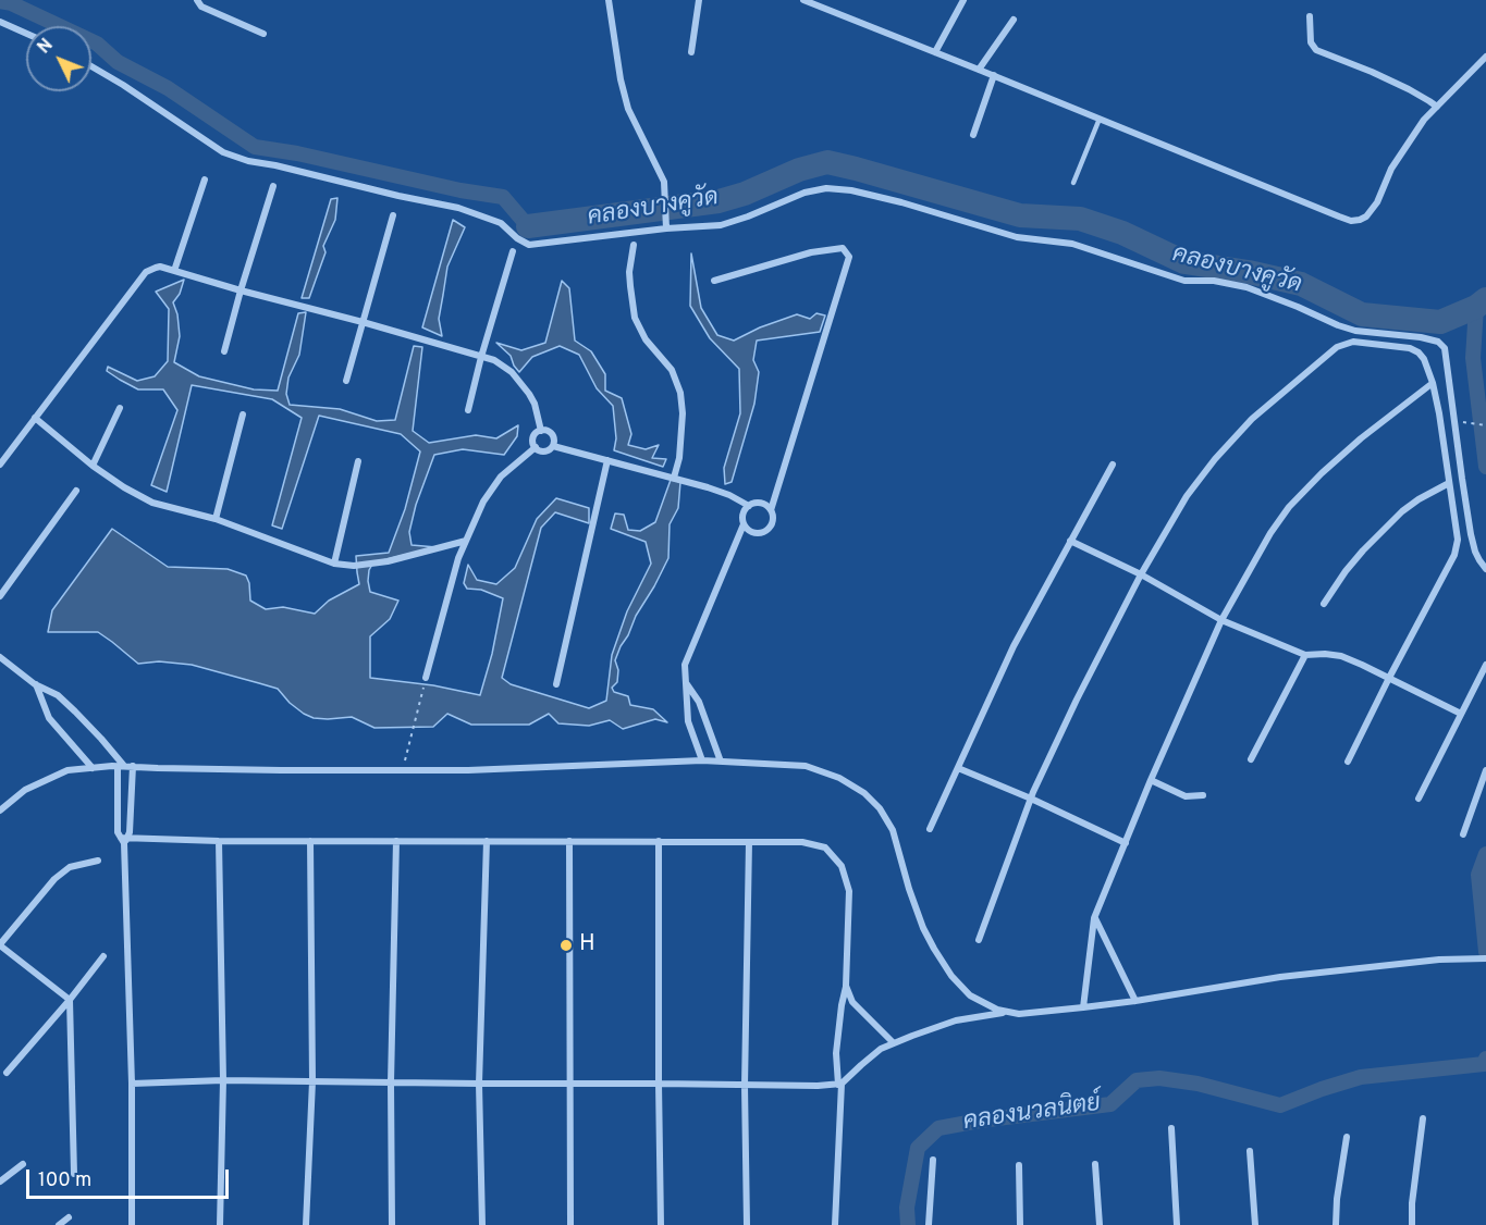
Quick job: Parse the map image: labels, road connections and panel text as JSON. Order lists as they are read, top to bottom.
{
  "water": ["คลองบางคูวัด", "คลองนวลนิตย์"],
  "places": ["H"],
  "scale_bar": "100 m",
  "north": "top left"
}
